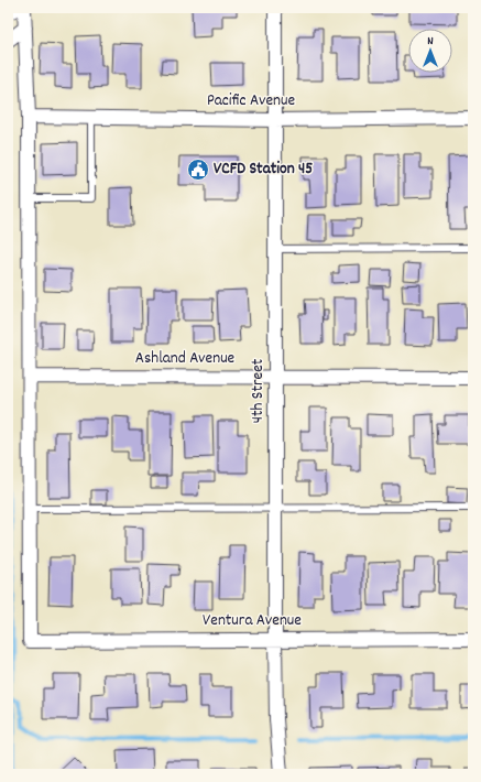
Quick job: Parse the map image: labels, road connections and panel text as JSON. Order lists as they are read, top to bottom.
{
  "streets": {
    "street": [
      "Pacific Avenue",
      "Ashland Avenue",
      "4th Street",
      "Ventura Avenue"
    ]
  },
  "crossings": [
    ["Pacific Avenue", "4th Street"],
    ["Ashland Avenue", "4th Street"],
    ["4th Street", "Ventura Avenue"]
  ],
  "places": {
    "public building": ["VCFD Station 45"]
  },
  "north": "top"
}
